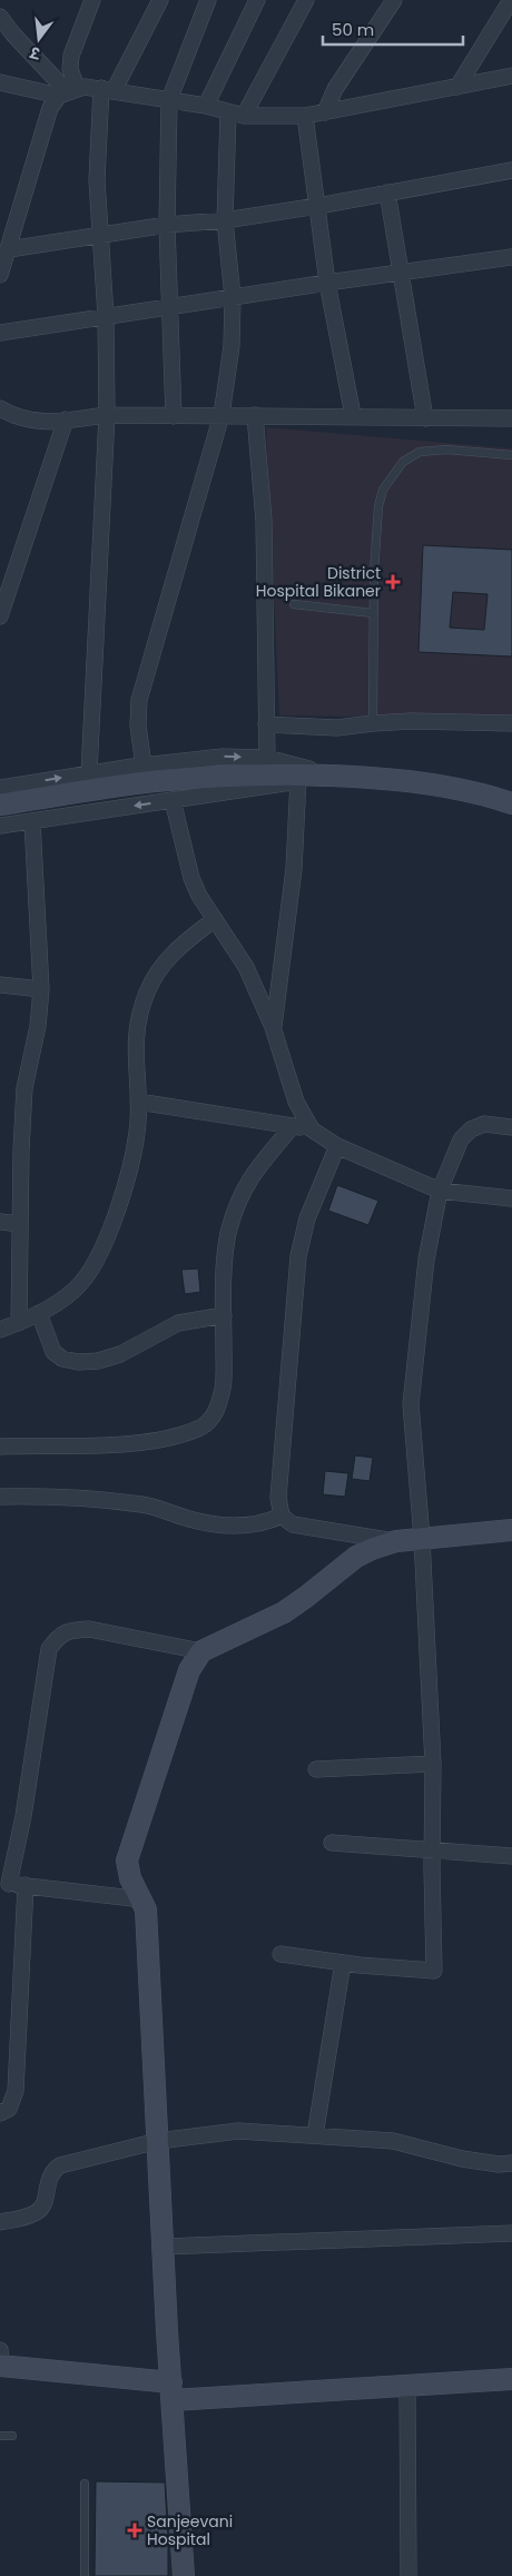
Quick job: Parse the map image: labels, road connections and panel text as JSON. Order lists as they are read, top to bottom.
{
  "places": {
    "health": ["District Hospital Bikaner", "Sanjeevani Hospital"]
  },
  "scale_bar": "50 m",
  "north": "bottom"
}
